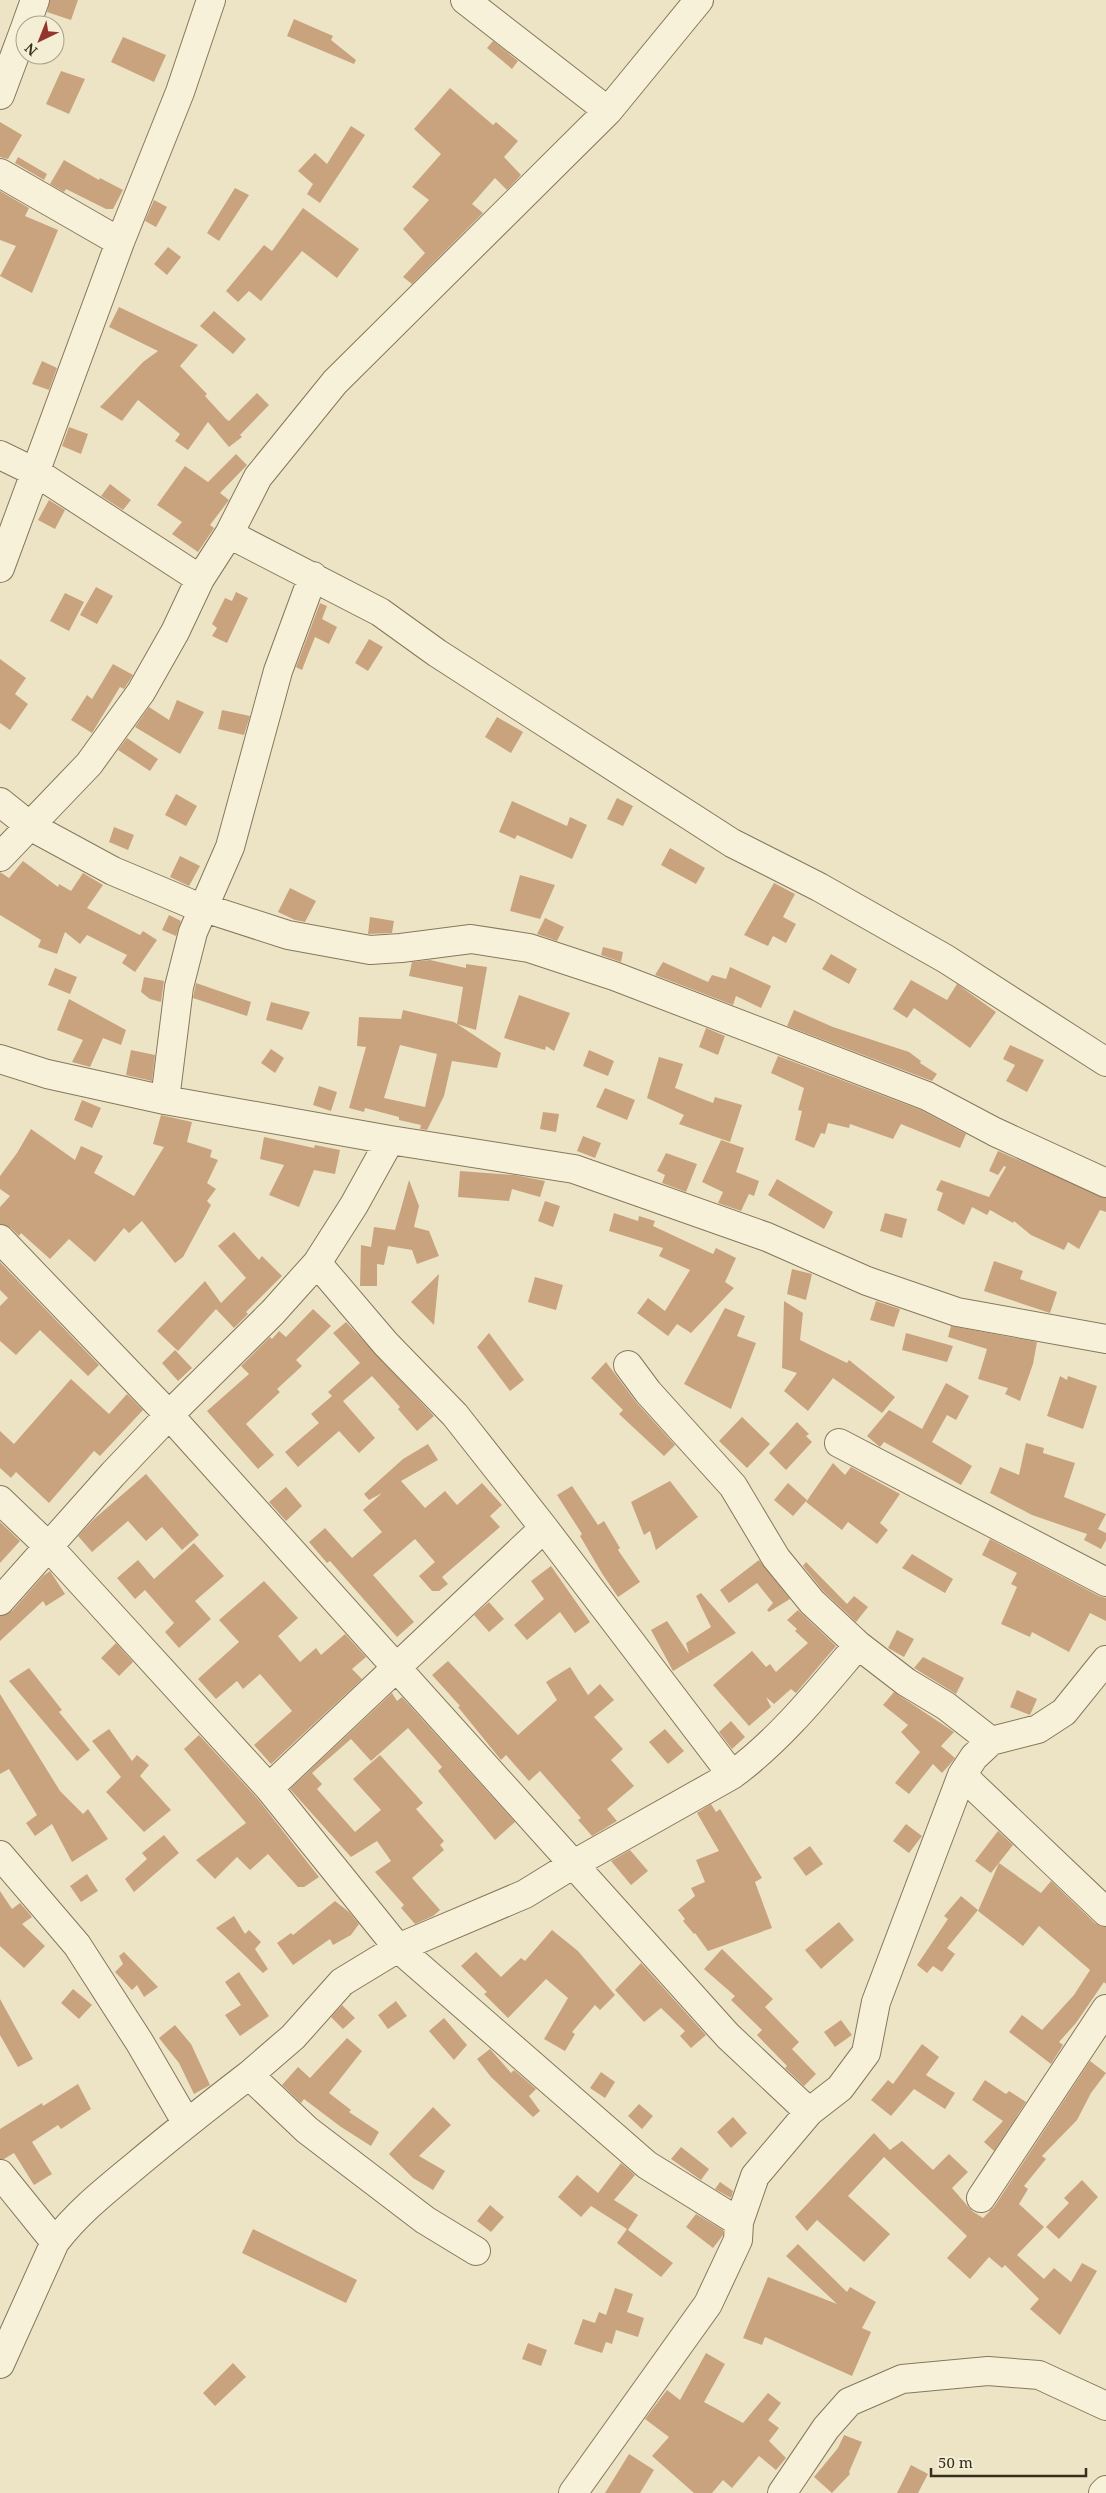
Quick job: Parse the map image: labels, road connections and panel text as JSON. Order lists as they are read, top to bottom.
{
  "scale_bar": "50 m",
  "north": "bottom left"
}
